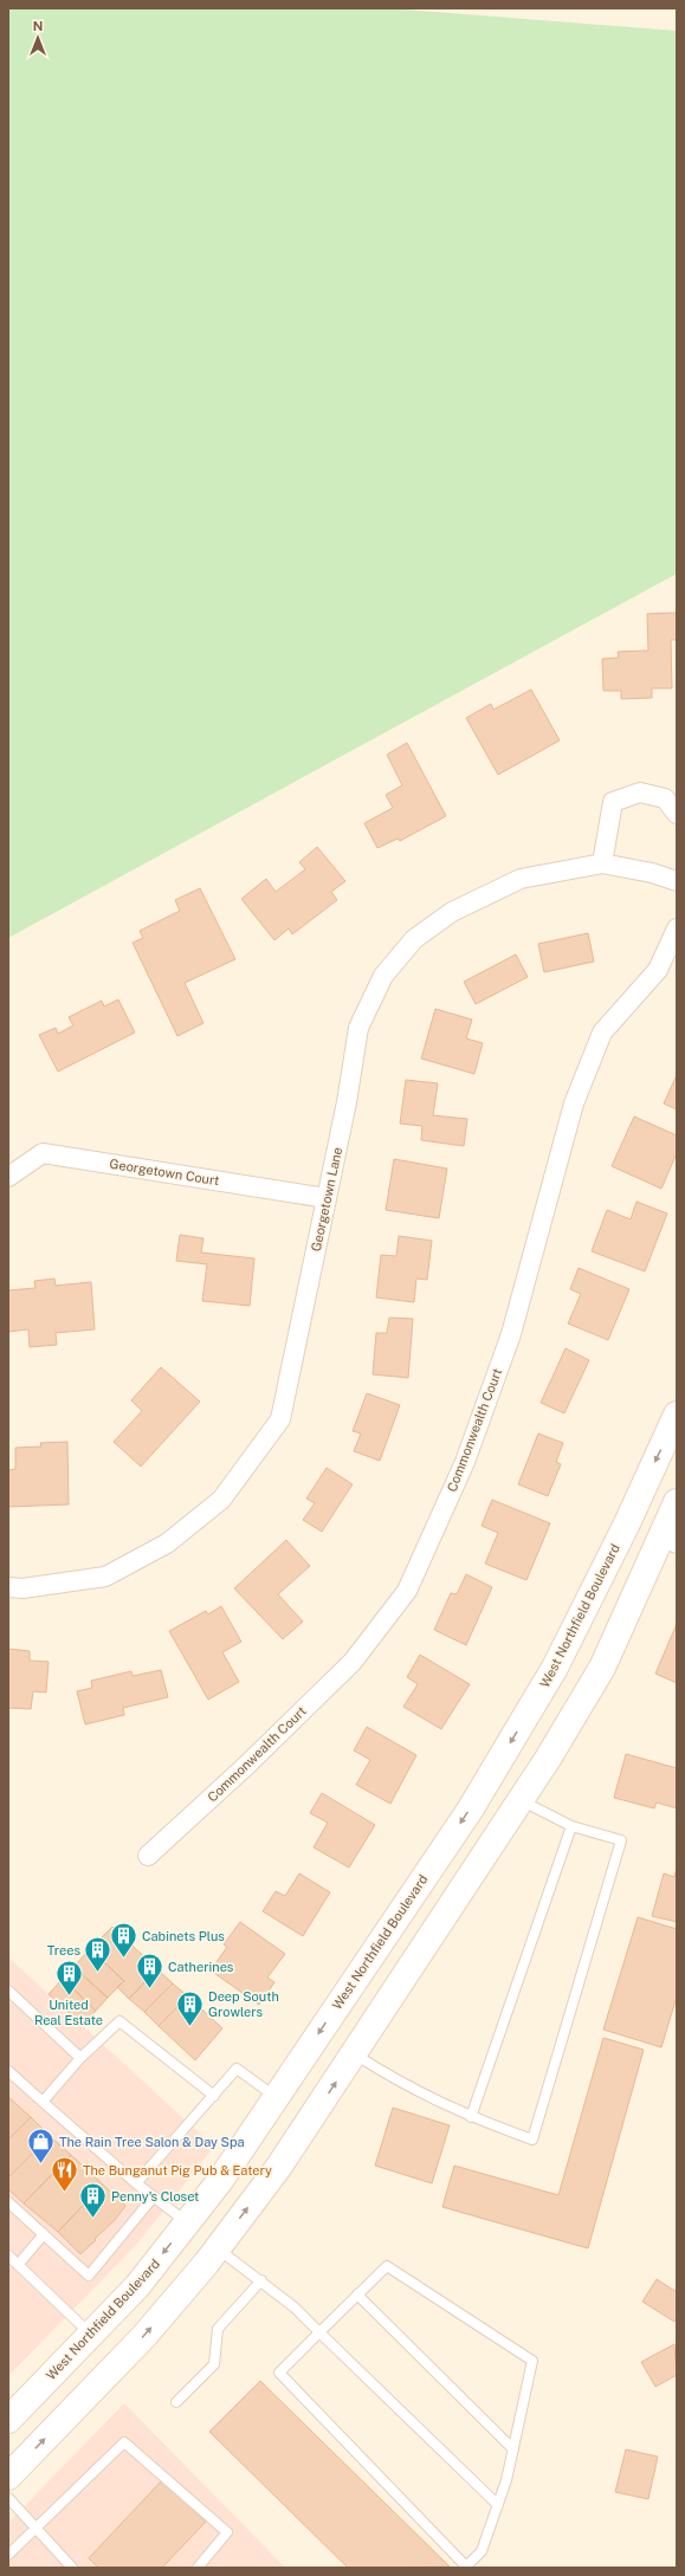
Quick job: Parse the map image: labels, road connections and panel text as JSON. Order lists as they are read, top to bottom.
{
  "streets": {
    "main road": ["West Northfield Boulevard"],
    "street": ["Georgetown Court", "Georgetown Lane", "Commonwealth Court"]
  },
  "crossings": [
    ["Georgetown Court", "Georgetown Lane"]
  ],
  "places": {
    "building": [
      "Cabinets Plus",
      "Trees",
      "Catherines",
      "United Real Estate",
      "Deep South Growlers",
      "Penny's Closet"
    ],
    "shop": ["The Rain Tree Salon & Day Spa"],
    "restaurant": ["The Bunganut Pig Pub & Eatery"]
  },
  "north": "top"
}
